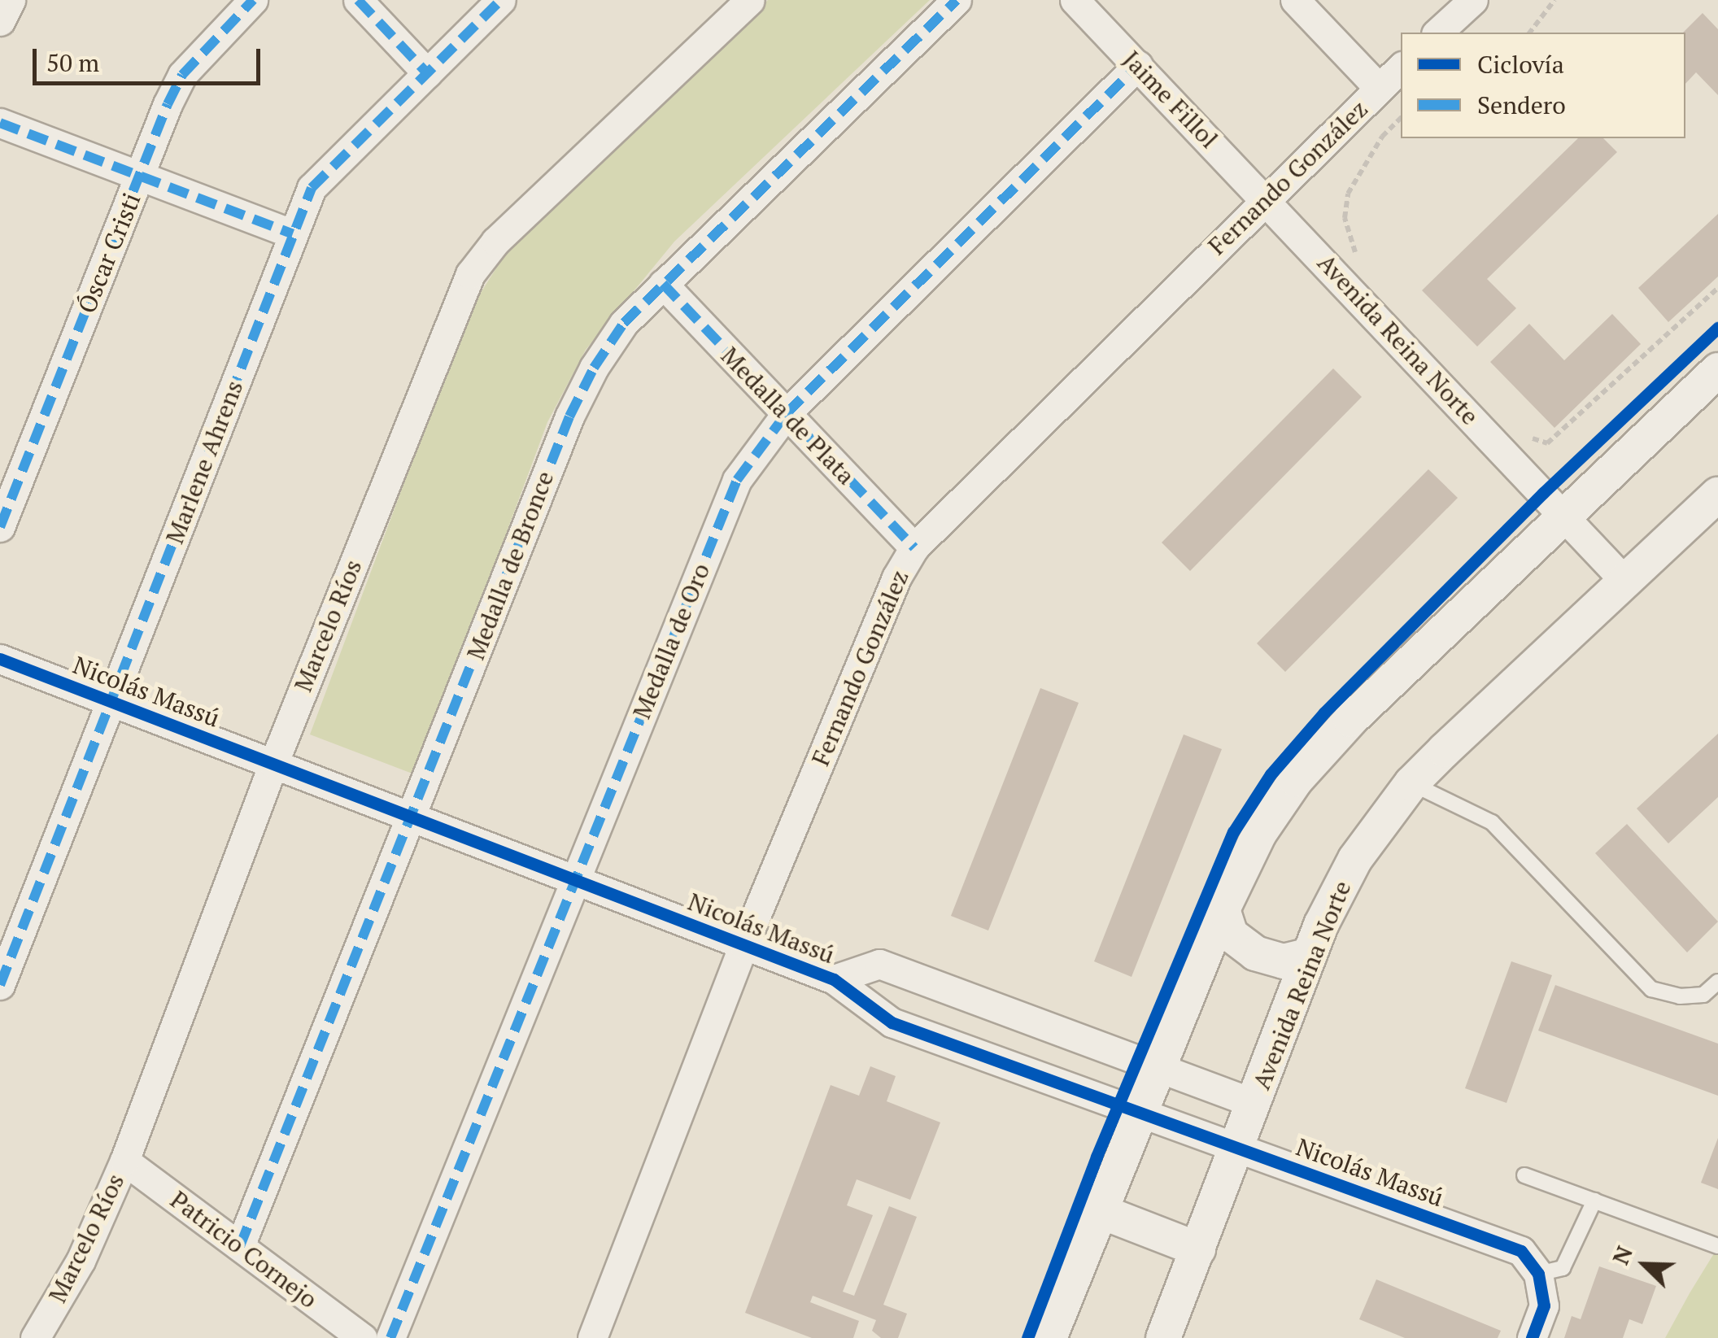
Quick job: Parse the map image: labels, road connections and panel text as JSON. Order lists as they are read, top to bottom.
{
  "streets": {
    "street": [
      "Jaime Fillol",
      "Fernando González",
      "Óscar Cristi",
      "Avenida Reina Norte",
      "Medalla de Plata",
      "Marlene Ahrens",
      "Medalla de Bronce",
      "Marcelo Ríos",
      "Medalla de Oro",
      "Nicolás Massú",
      "Patricio Cornejo"
    ]
  },
  "crossings": [
    ["Jaime Fillol", "Fernando González"],
    ["Jaime Fillol", "Avenida Reina Norte"],
    ["Jaime Fillol", "Medalla de Oro"],
    ["Fernando González", "Avenida Reina Norte"],
    ["Fernando González", "Medalla de Plata"],
    ["Fernando González", "Nicolás Massú"],
    ["Avenida Reina Norte", "Nicolás Massú"],
    ["Medalla de Plata", "Medalla de Bronce"],
    ["Medalla de Plata", "Medalla de Oro"],
    ["Marlene Ahrens", "Nicolás Massú"],
    ["Medalla de Bronce", "Nicolás Massú"],
    ["Medalla de Bronce", "Patricio Cornejo"],
    ["Marcelo Ríos", "Nicolás Massú"],
    ["Marcelo Ríos", "Patricio Cornejo"],
    ["Medalla de Oro", "Nicolás Massú"]
  ],
  "legend": ["Ciclovía", "Sendero"],
  "scale_bar": "50 m",
  "north": "top left"
}
